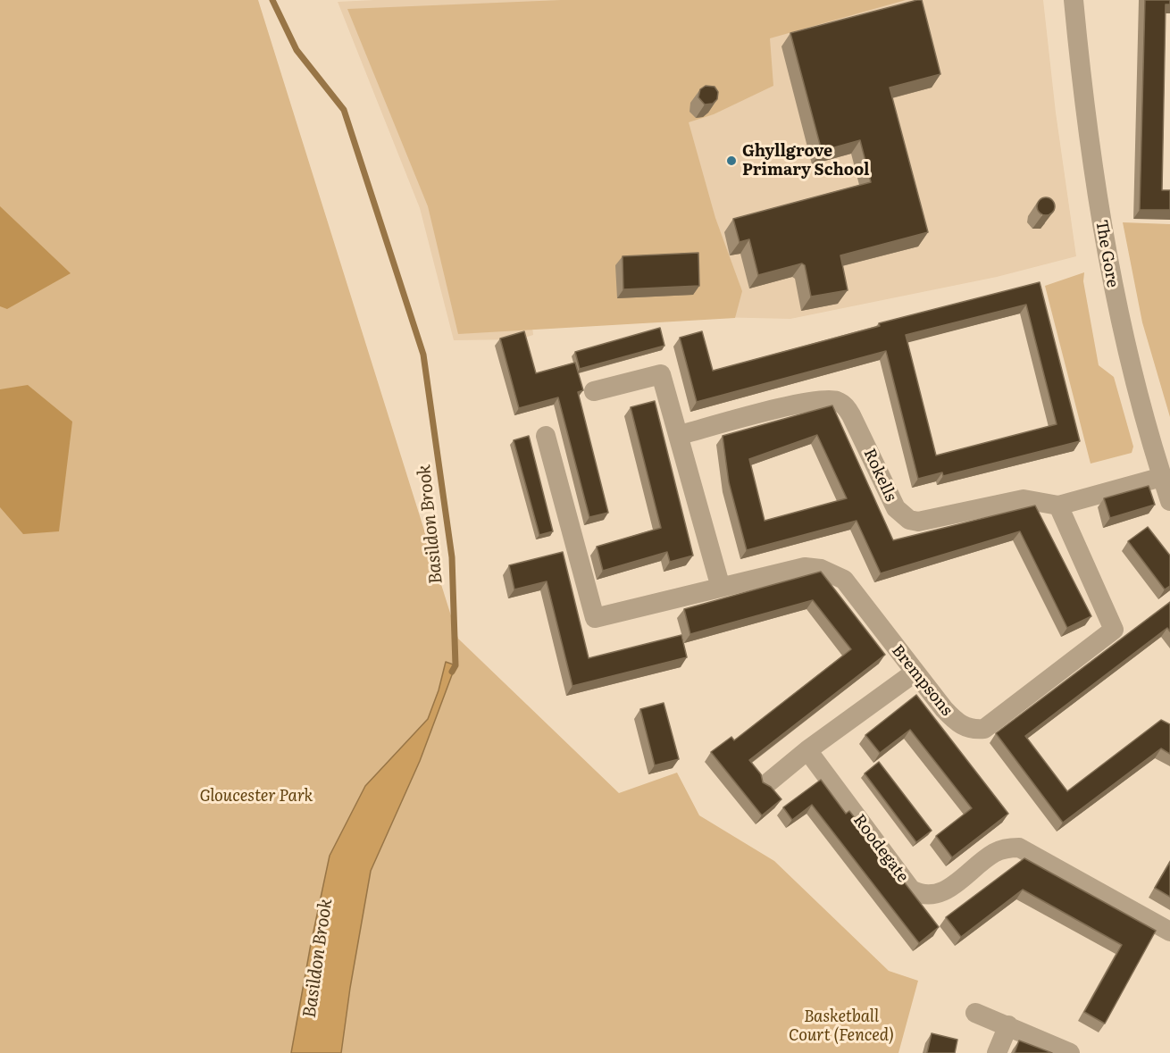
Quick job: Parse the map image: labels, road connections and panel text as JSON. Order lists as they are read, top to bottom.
{
  "streets": {
    "street": [
      "The Gore",
      "Rokells",
      "Brempsons",
      "Roodegate"
    ]
  },
  "crossings": [
    ["The Gore", "Rokells"],
    ["Rokells", "Brempsons"]
  ],
  "water": ["Basildon Brook"],
  "parks": ["Gloucester Park", "Basketball Court (Fenced)"],
  "places": ["Ghyllgrove Primary School"]
}
